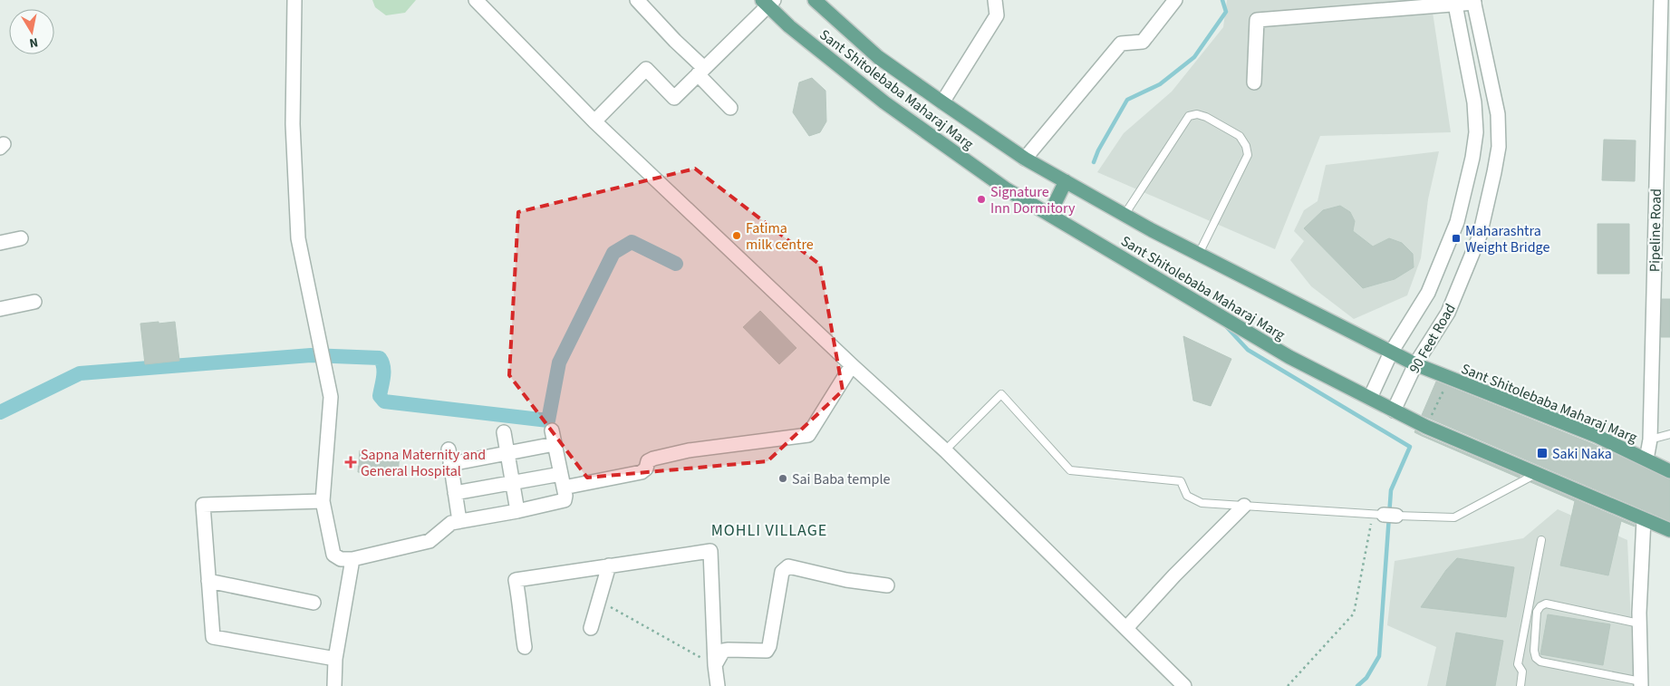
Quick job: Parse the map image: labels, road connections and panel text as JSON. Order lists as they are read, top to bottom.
{
  "streets": {
    "main road": ["Sant Shitolebaba Maharaj Marg"],
    "street": ["Pipeline Road", "90 Feet Road"]
  },
  "crossings": [
    ["Sant Shitolebaba Maharaj Marg", "Pipeline Road"],
    ["Sant Shitolebaba Maharaj Marg", "90 Feet Road"]
  ],
  "districts": ["MOHLI VILLAGE"],
  "places": {
    "other": ["Signature Inn Dormitory", "Fatima milk centre", "Sai Baba temple"],
    "transit": ["Maharashtra Weight Bridge", "Saki Naka"],
    "health": ["Sapna Maternity and General Hospital"]
  },
  "north": "bottom"
}
